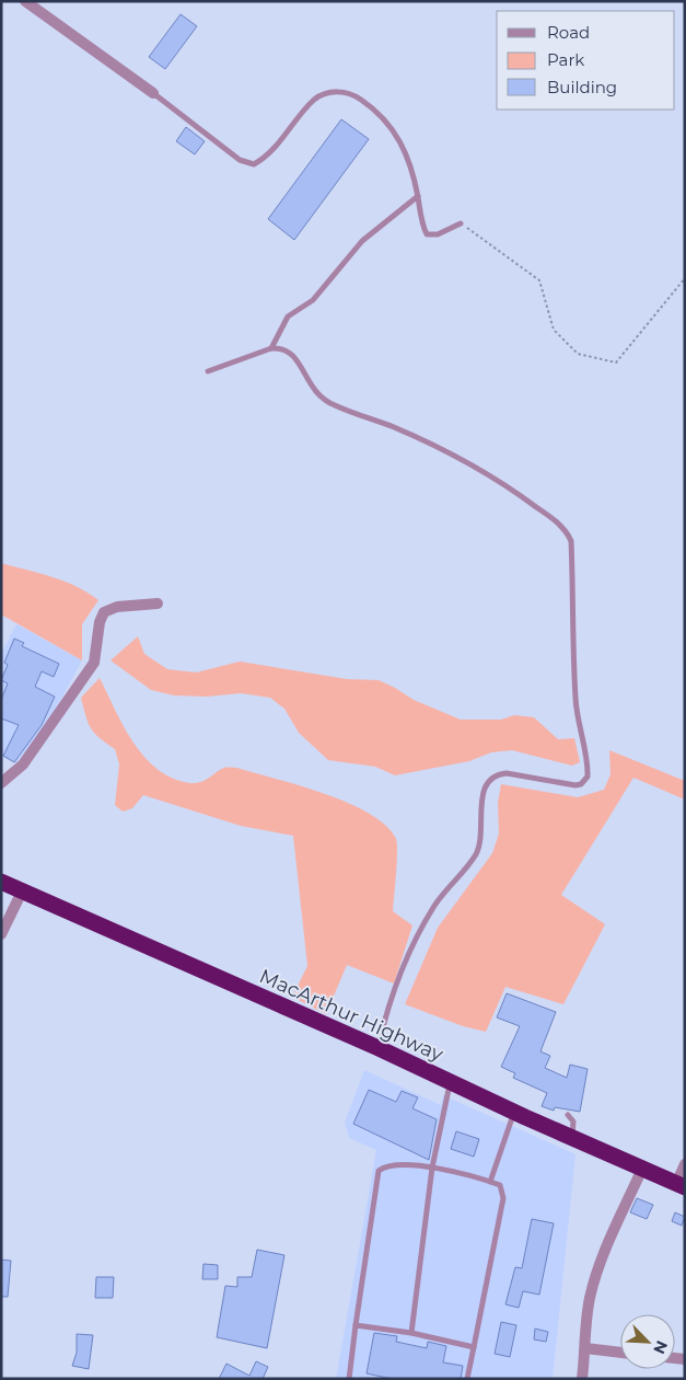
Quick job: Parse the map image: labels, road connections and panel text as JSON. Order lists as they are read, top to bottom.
{
  "streets": {
    "highway": ["MacArthur Highway"]
  },
  "legend": ["Road", "Park", "Building"],
  "north": "bottom right"
}
